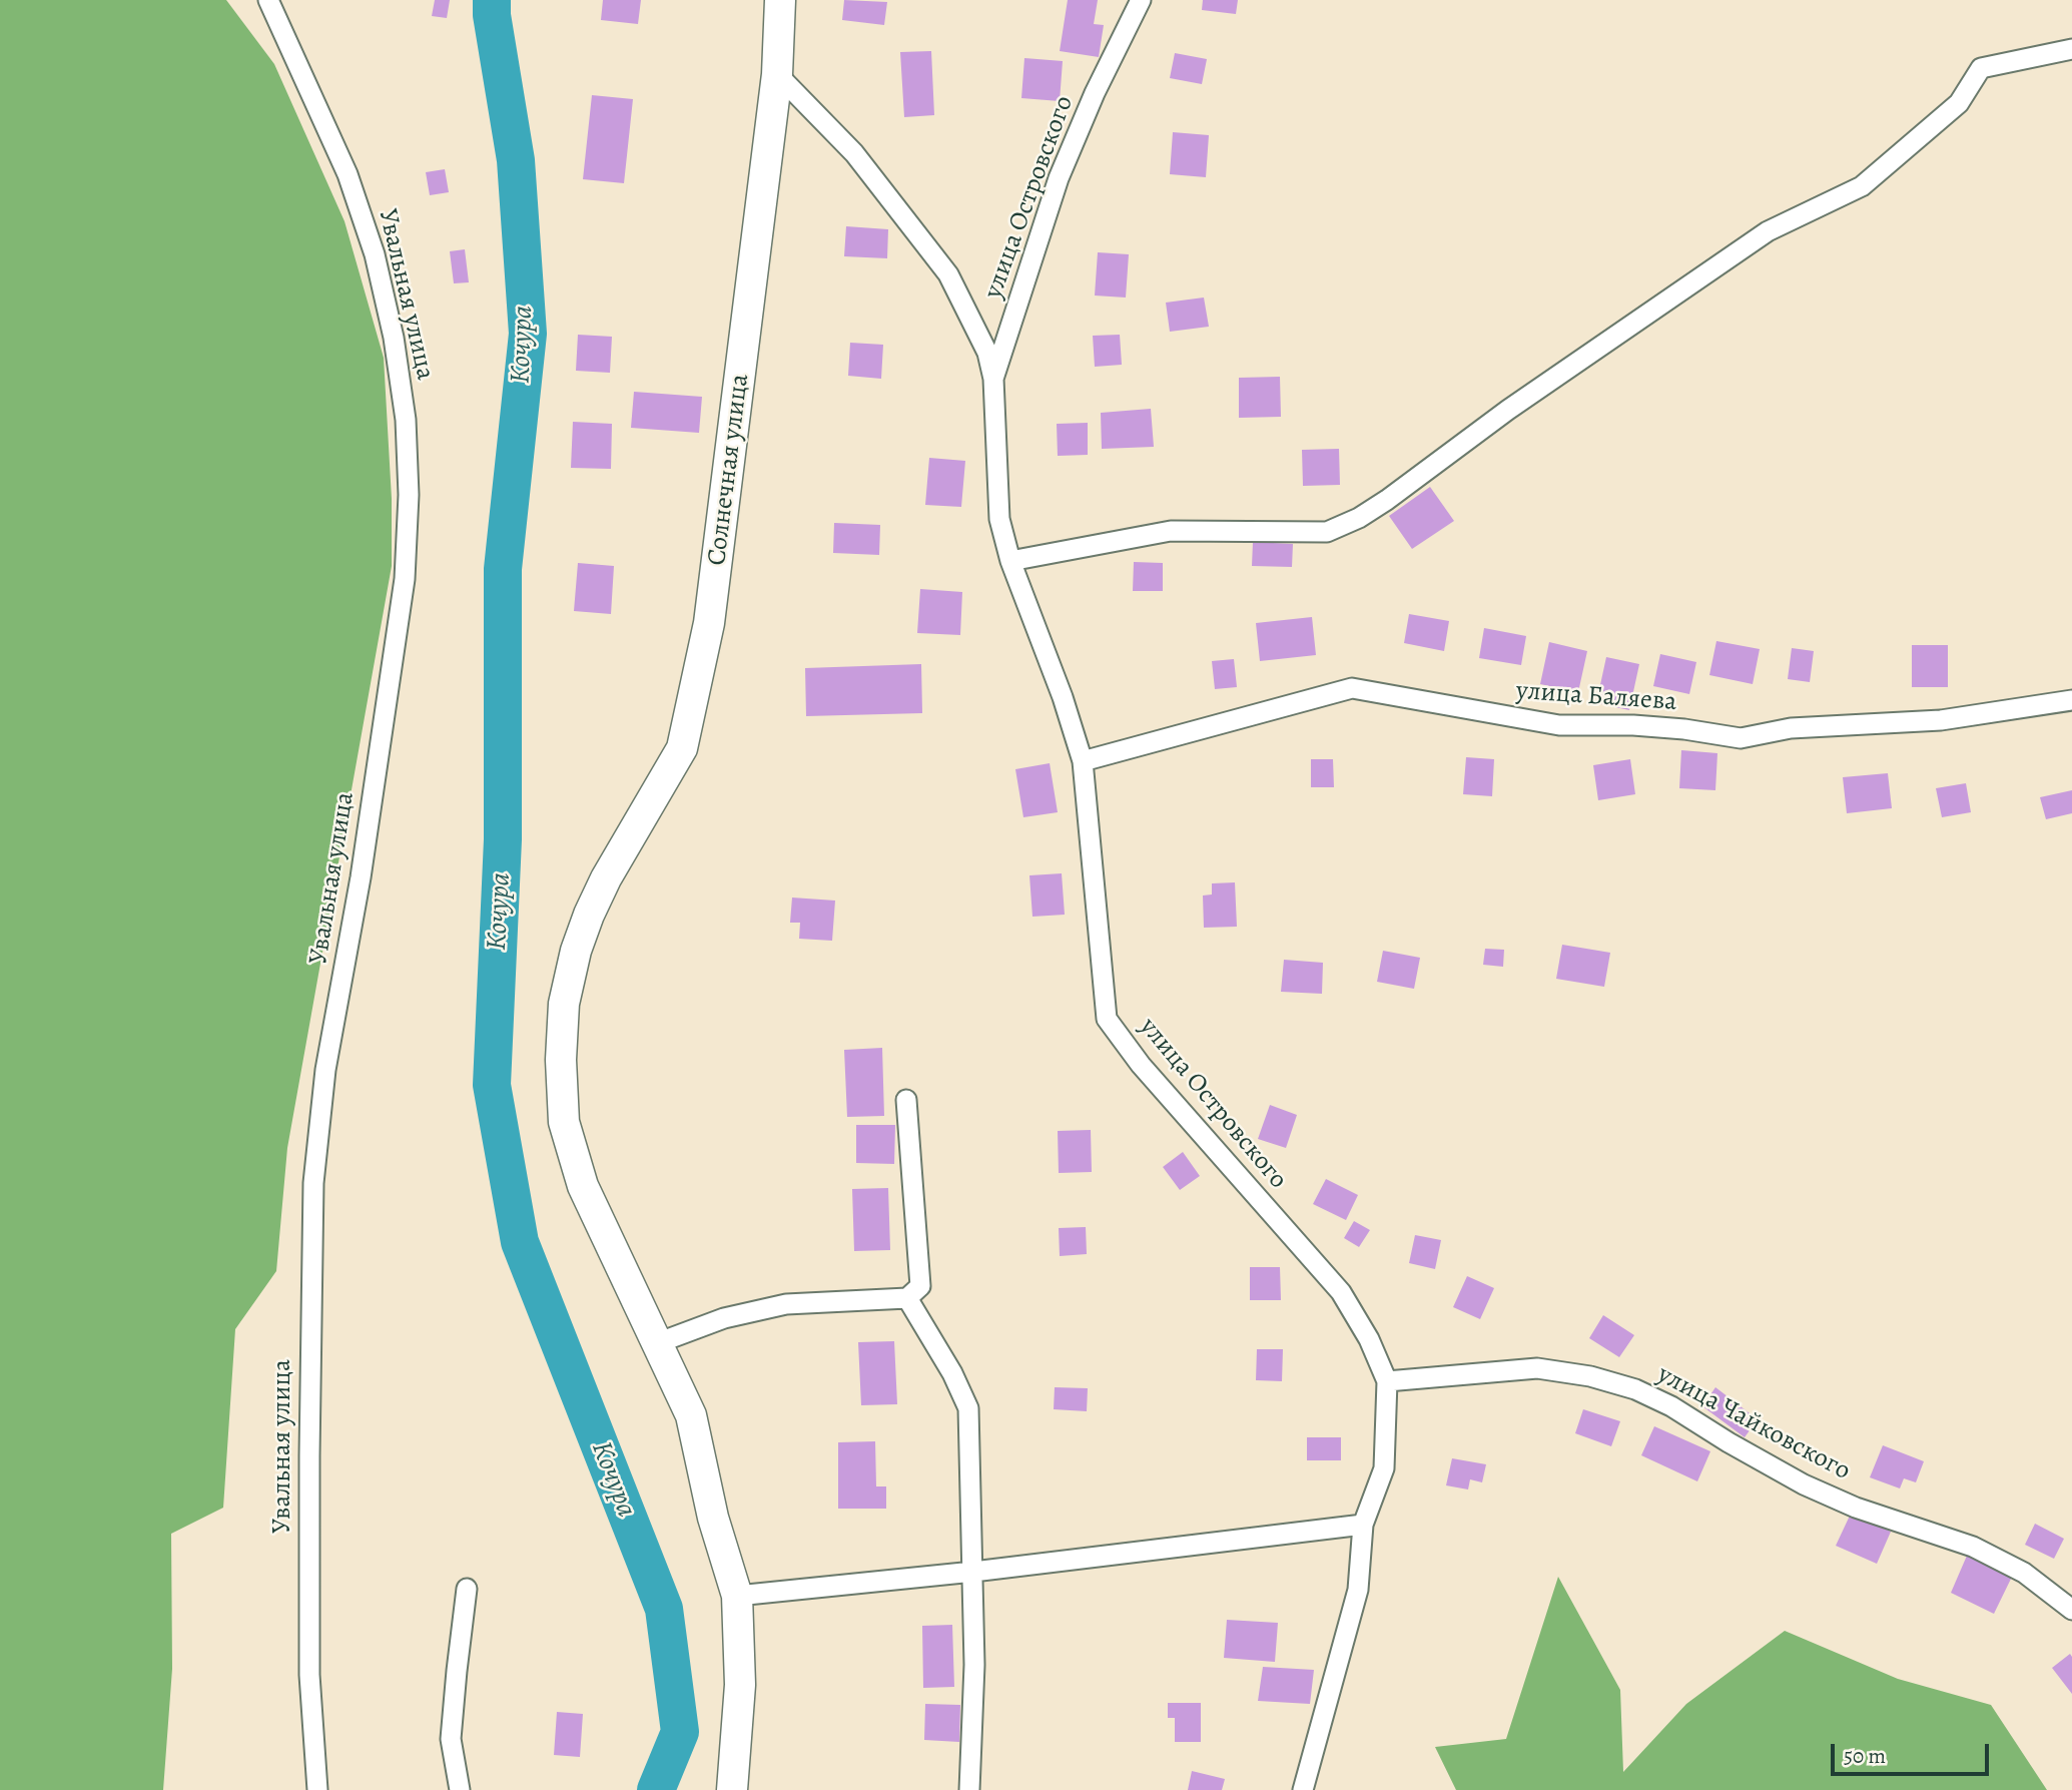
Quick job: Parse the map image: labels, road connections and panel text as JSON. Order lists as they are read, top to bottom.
{
  "streets": {
    "main road": ["Солнечная улица"],
    "street": [
      "улица Островского",
      "Увальная улица",
      "улица Баляева",
      "улица Чайковского"
    ]
  },
  "crossings": [
    ["улица Островского", "Солнечная улица"],
    ["улица Островского", "улица Баляева"],
    ["улица Островского", "улица Чайковского"]
  ],
  "water": ["Кочура"],
  "scale_bar": "50 m"
}
